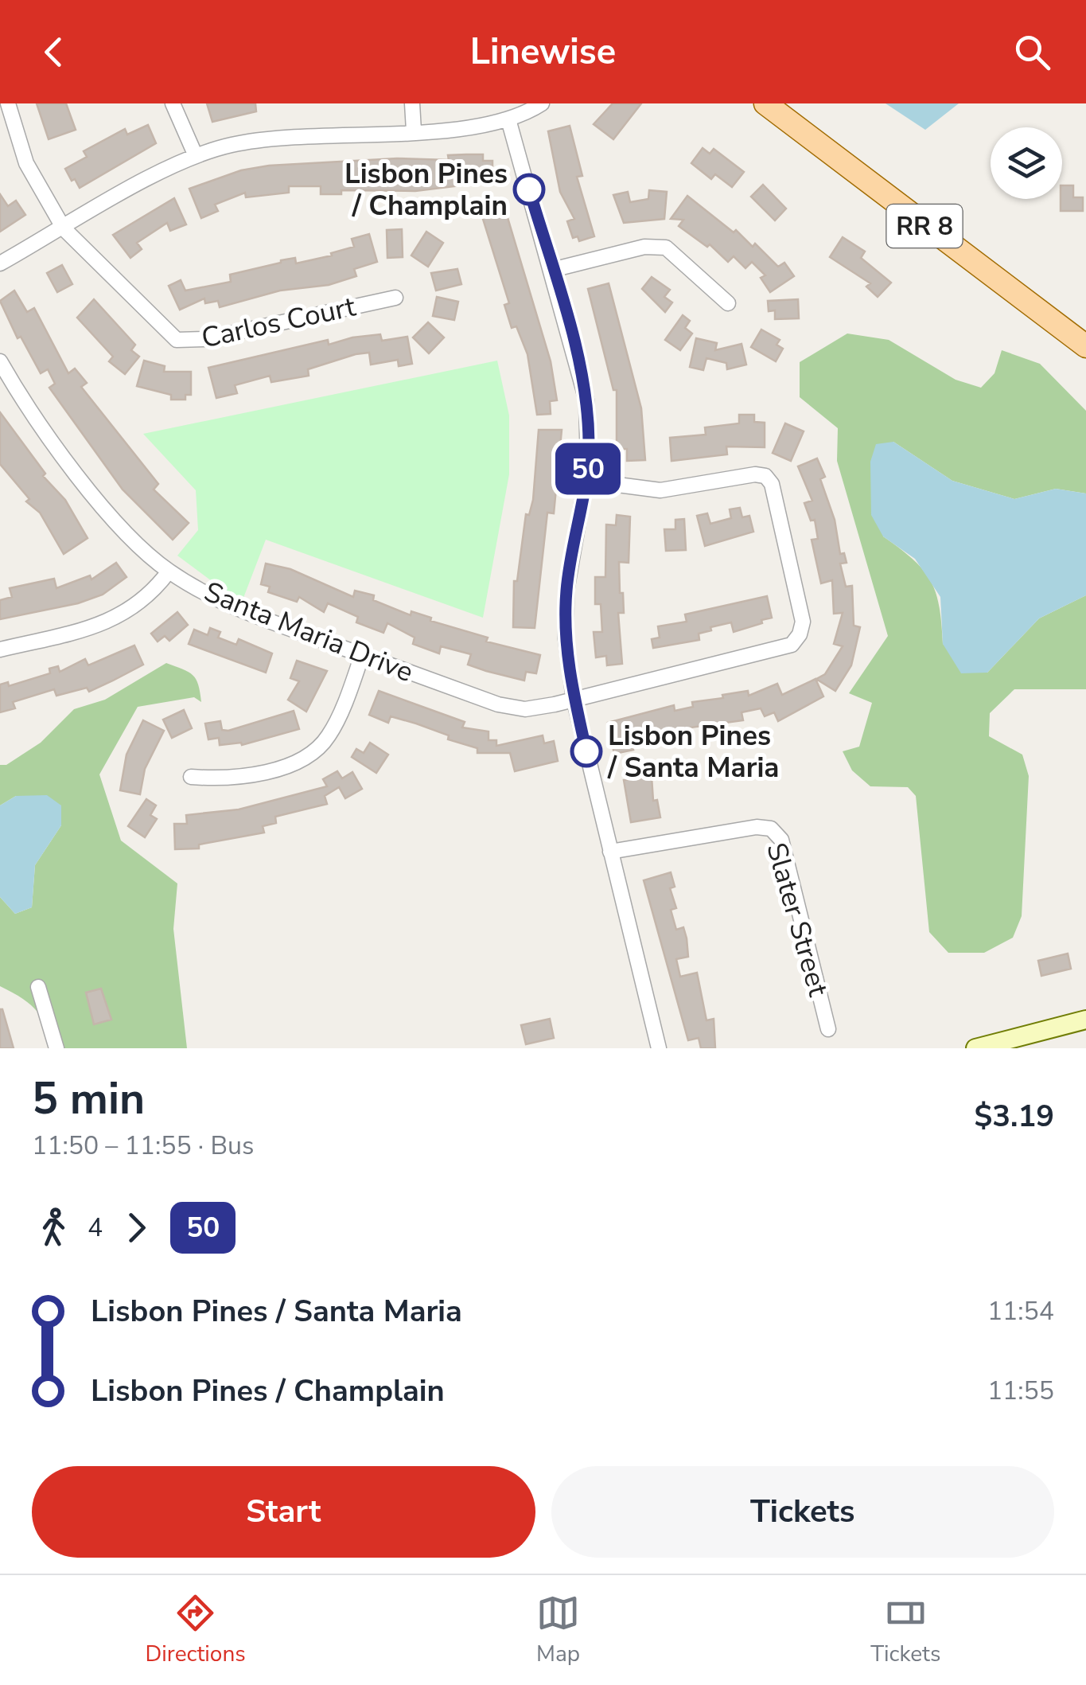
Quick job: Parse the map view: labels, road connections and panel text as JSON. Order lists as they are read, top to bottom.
{
  "streets": {
    "main road": ["RR 8"],
    "street": ["Carlos Court", "Santa Maria Drive", "Slater Street"]
  },
  "places": ["Lisbon Pines / Champlain", "Lisbon Pines / Santa Maria"],
  "lines": ["bus line 50"],
  "page": {
    "header": "Linewise",
    "on_map": "50",
    "heading": ["5 min", "11:50 – 11:55 · Bus", "$3.19"],
    "legs": ["4", "50"],
    "list": [
      {
        "name": "Lisbon Pines / Santa Maria",
        "value": "11:54"
      },
      {
        "name": "Lisbon Pines / Champlain",
        "value": "11:55"
      }
    ],
    "buttons": ["Start", "Tickets"],
    "tabs": ["Directions", "Map", "Tickets"]
  }
}
